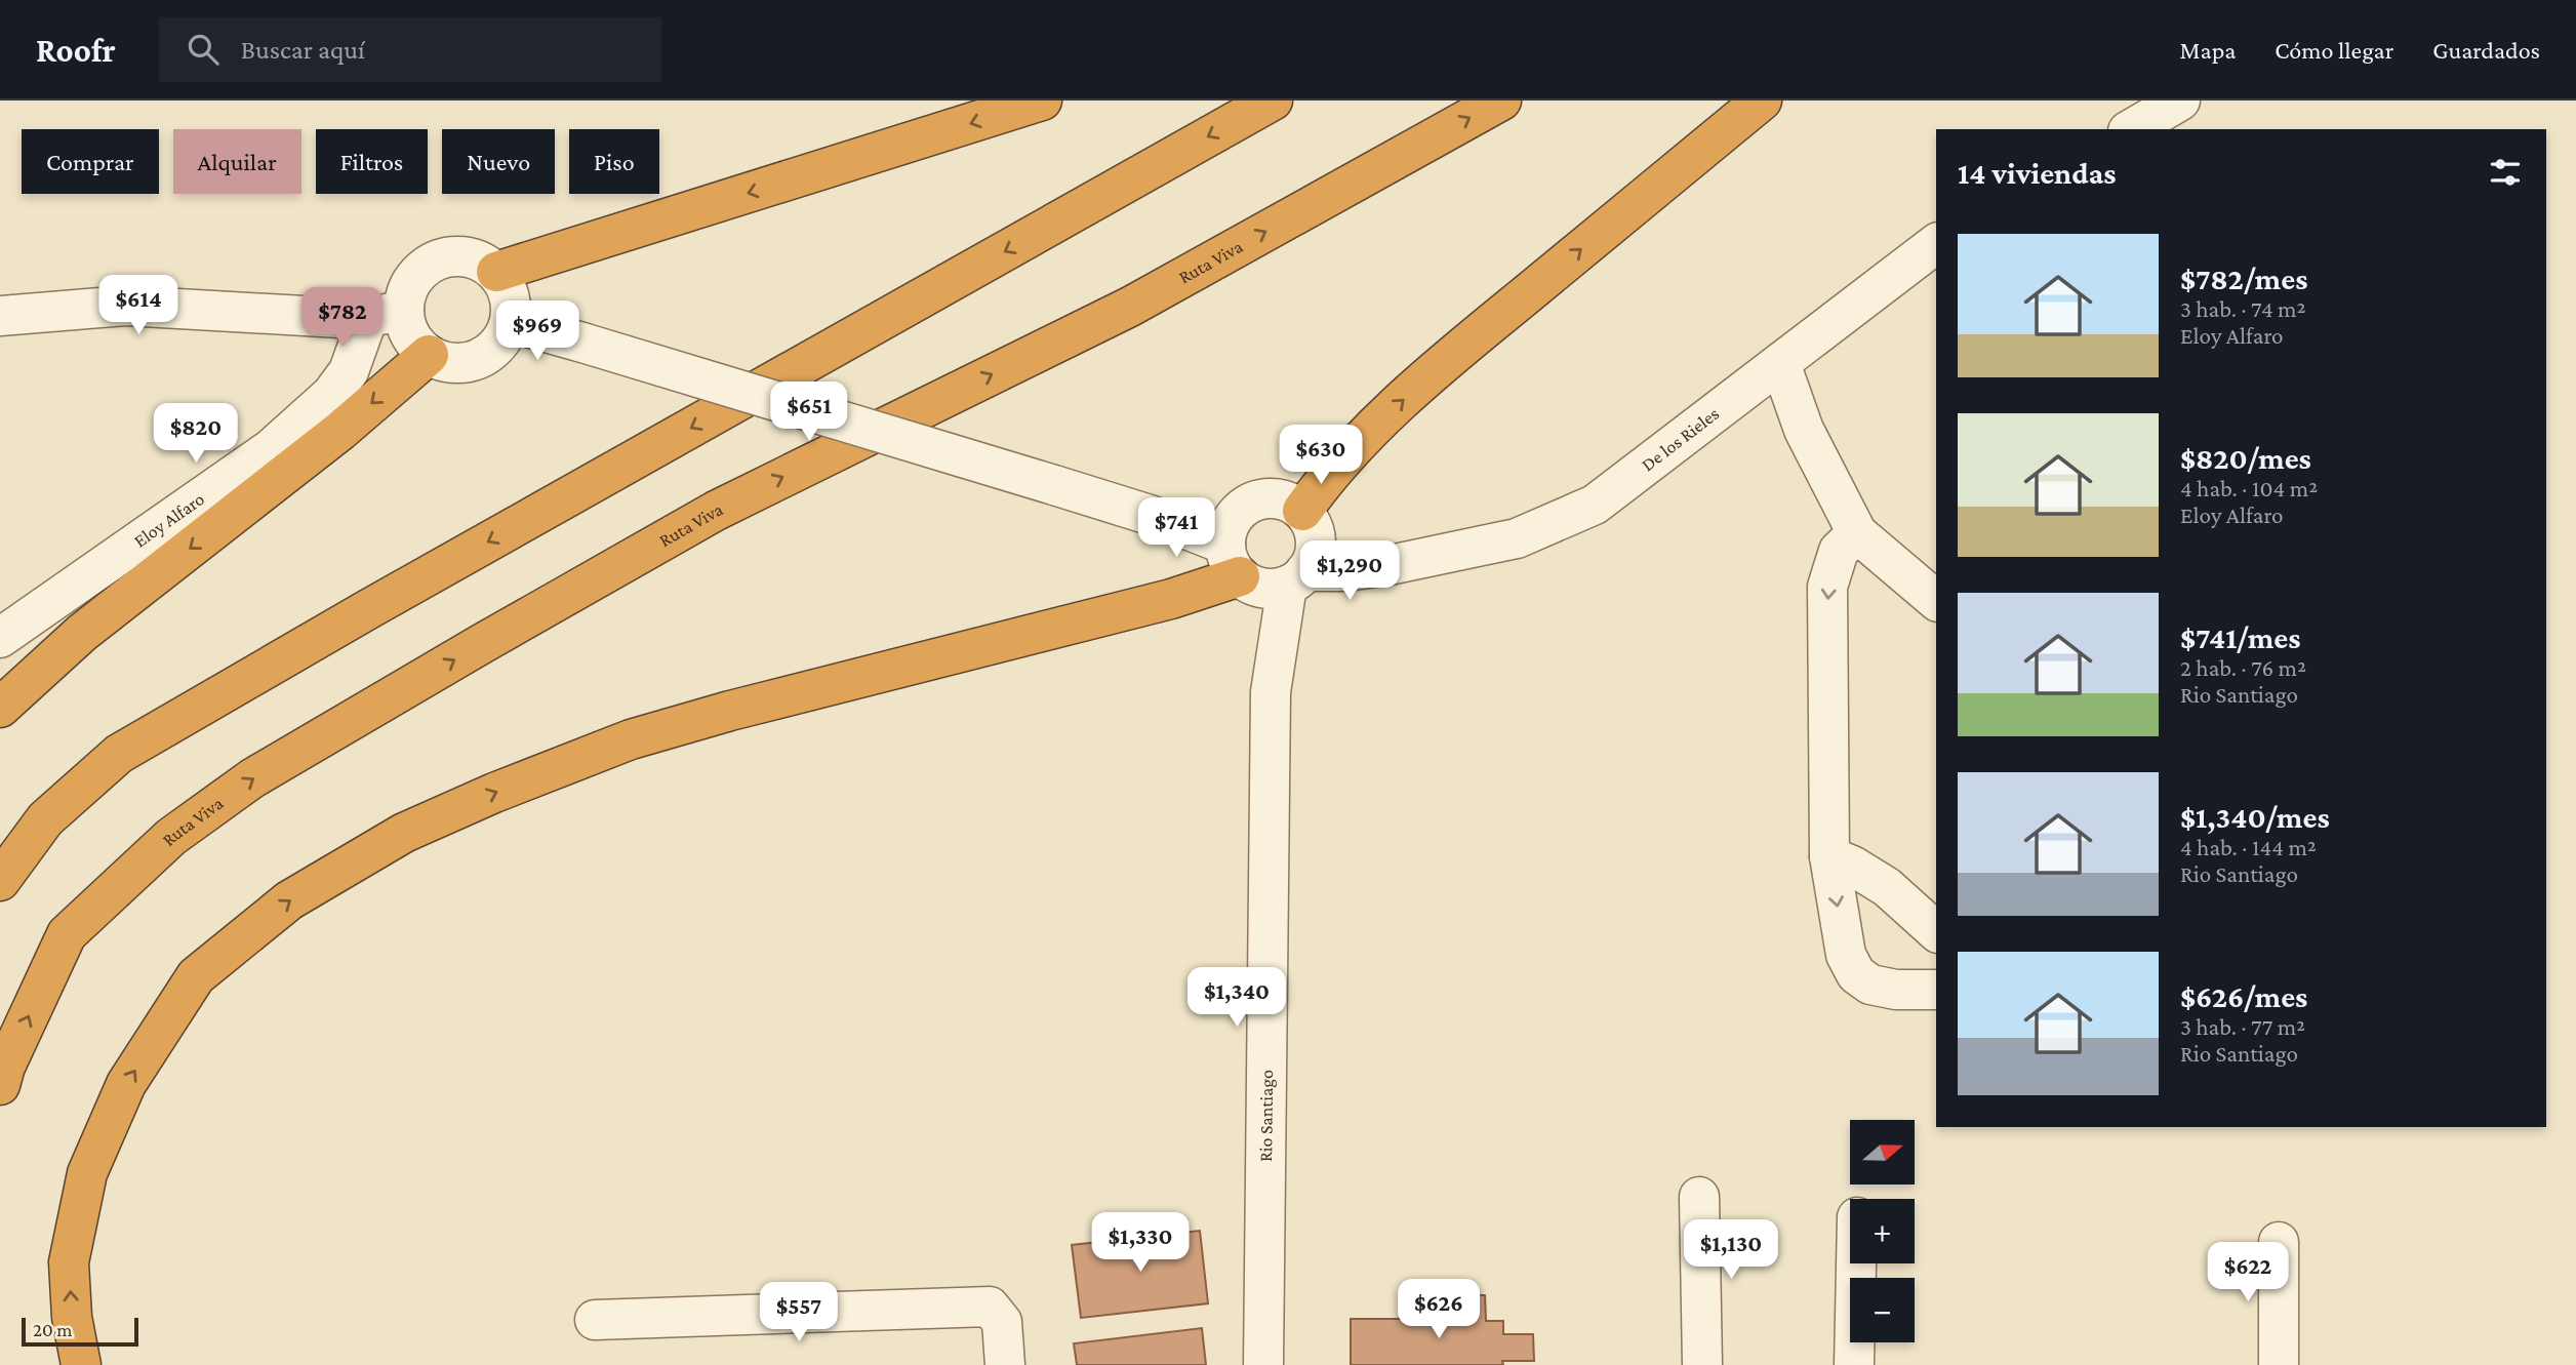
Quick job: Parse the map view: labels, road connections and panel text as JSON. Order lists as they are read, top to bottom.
{
  "streets": {
    "highway": ["Ruta Viva"],
    "street": ["De los Rieles", "Eloy Alfaro", "Rio Santiago"]
  },
  "crossings": [
    ["De los Rieles", "Eloy Alfaro"],
    ["De los Rieles", "Rio Santiago"]
  ],
  "scale_bar": "20 m",
  "north": "right",
  "page": {
    "header": "Roofr",
    "search": "Buscar aquí",
    "nav": ["Mapa", "Cómo llegar", "Guardados"],
    "chip": [
      "Comprar",
      "Alquilar",
      "Filtros",
      "Nuevo",
      "Piso"
    ],
    "heading": "14 viviendas",
    "list": [
      {
        "name": "$782/mes",
        "note": "3 hab. · 74 m² · Eloy Alfaro"
      },
      {
        "name": "$820/mes",
        "note": "4 hab. · 104 m² · Eloy Alfaro"
      },
      {
        "name": "$741/mes",
        "note": "2 hab. · 76 m² · Rio Santiago"
      },
      {
        "name": "$1,340/mes",
        "note": "4 hab. · 144 m² · Rio Santiago"
      },
      {
        "name": "$626/mes",
        "note": "3 hab. · 77 m² · Rio Santiago"
      }
    ],
    "price": [
      "$614",
      "$782",
      "$969",
      "$651",
      "$820",
      "$630",
      "$741",
      "$1,290",
      "$1,340",
      "$1,330",
      "$1,130",
      "$622",
      "$626",
      "$557"
    ],
    "map_buttons": ["+", "−"],
    "scale": "20 m"
  }
}
